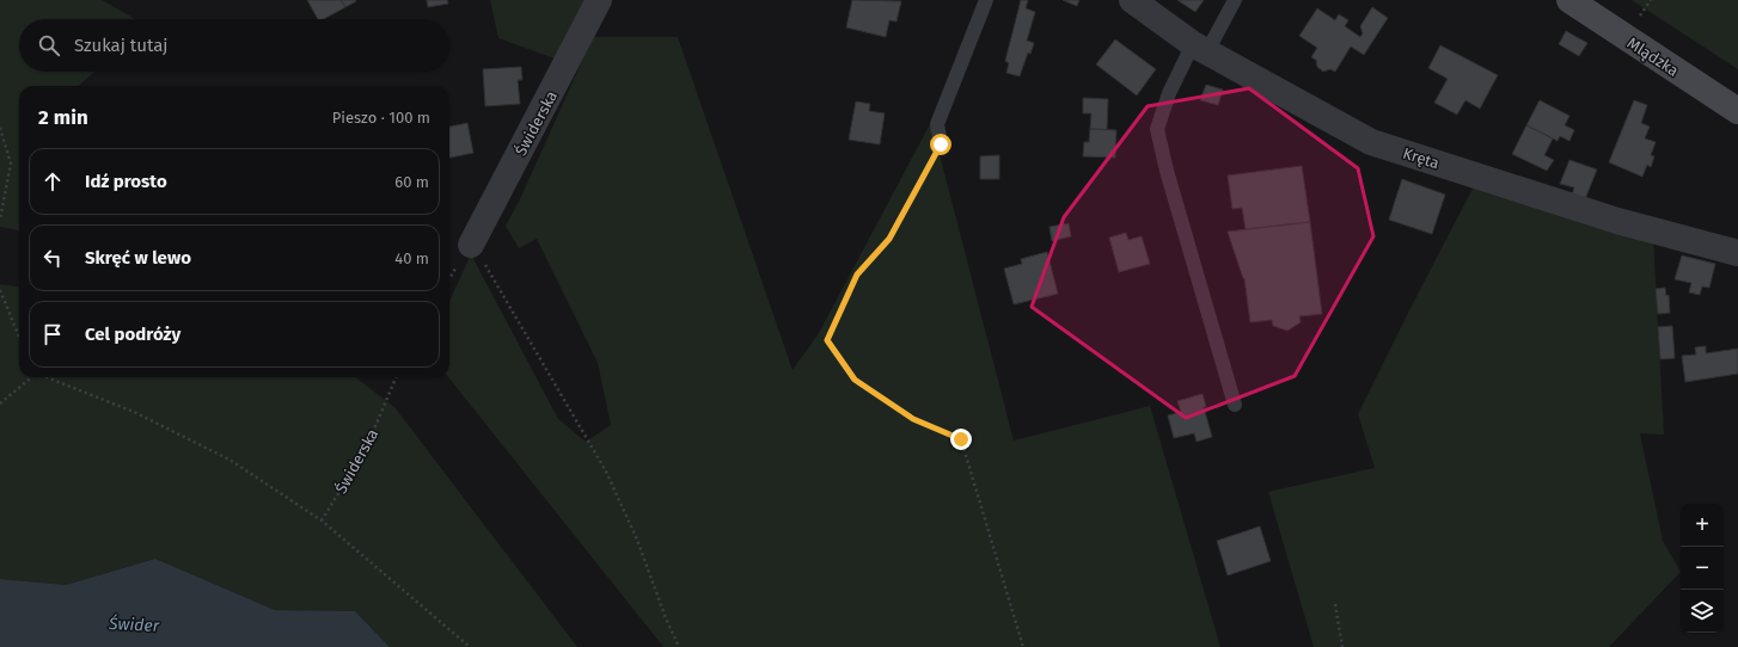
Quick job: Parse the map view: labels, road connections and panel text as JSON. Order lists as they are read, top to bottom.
{
  "streets": {
    "street": ["Mlądzka", "Świderska", "Kręta"]
  },
  "water": ["Świder"],
  "page": {
    "search": "Szukaj tutaj",
    "heading": ["2 min", "Pieszo · 100 m"],
    "list": [
      ["Idź prosto", "60 m"],
      ["Skręć w lewo", "40 m"],
      "Cel podróży"
    ],
    "map_buttons": ["+", "−"]
  }
}
